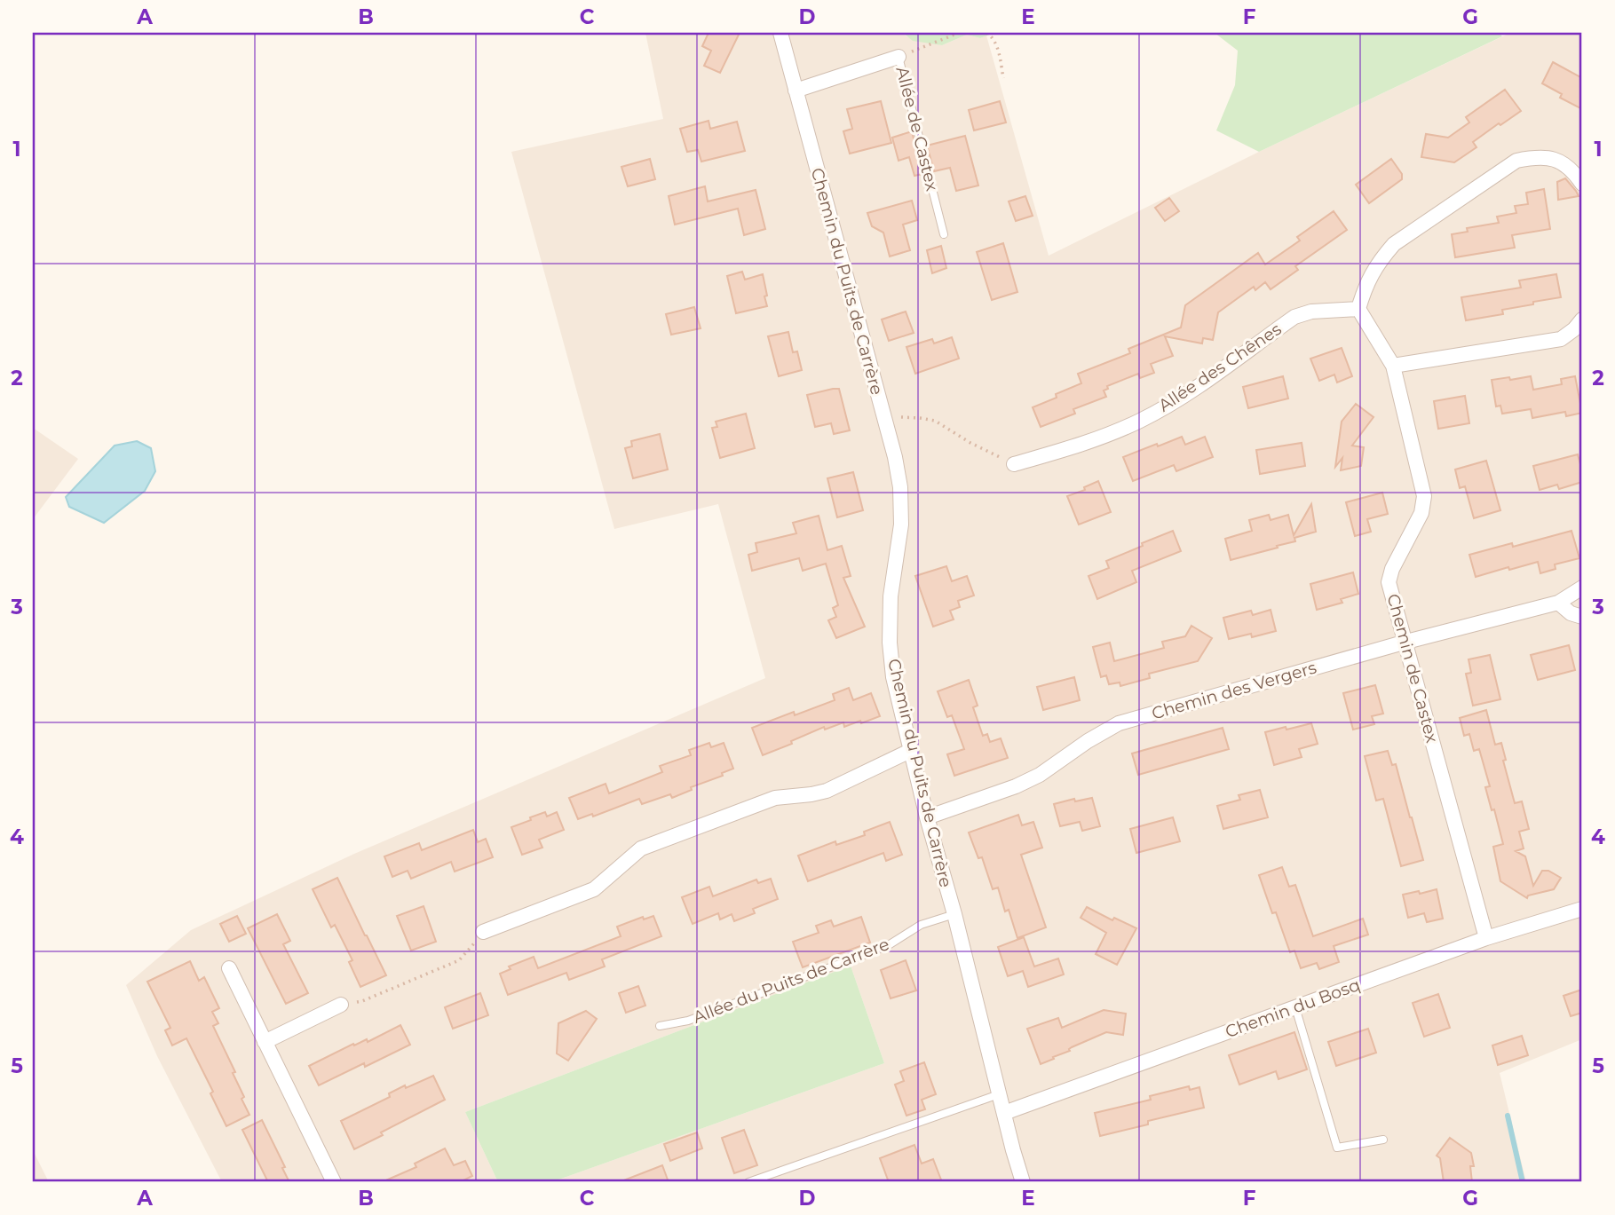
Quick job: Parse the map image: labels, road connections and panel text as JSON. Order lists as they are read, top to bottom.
{
  "streets": {
    "street": [
      "Allée de Castex",
      "Chemin du Puits de Carrère",
      "Allée des Chênes",
      "Chemin de Castex",
      "Chemin des Vergers",
      "Chemin du Bosq"
    ],
    "lane": ["Allée du Puits de Carrère"]
  },
  "crossings": [
    ["Allée de Castex", "Chemin du Puits de Carrère"],
    ["Chemin du Puits de Carrère", "Chemin des Vergers"],
    ["Chemin du Puits de Carrère", "Allée du Puits de Carrère"],
    ["Chemin du Puits de Carrère", "Chemin du Bosq"],
    ["Allée des Chênes", "Chemin de Castex"],
    ["Chemin de Castex", "Chemin des Vergers"],
    ["Chemin de Castex", "Chemin du Bosq"]
  ],
  "grid": {
    "columns": [
      "A",
      "B",
      "C",
      "D",
      "E",
      "F",
      "G"
    ],
    "rows": [
      "1",
      "2",
      "3",
      "4",
      "5"
    ]
  }
}
